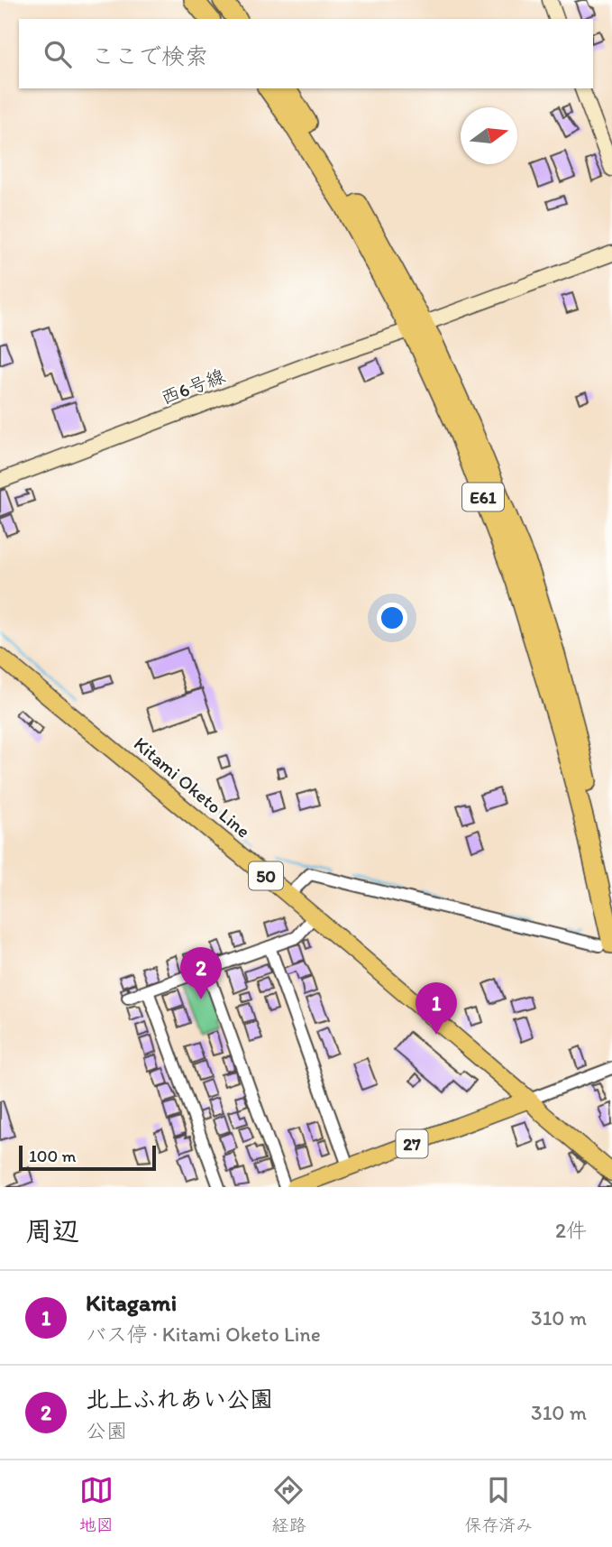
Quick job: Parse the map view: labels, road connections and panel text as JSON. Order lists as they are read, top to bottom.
{
  "streets": {
    "highway": ["E61"],
    "main road": ["Kitami Oketo Line", "50", "27"],
    "street": ["西6号線"]
  },
  "crossings": [
    ["Kitami Oketo Line", "27"]
  ],
  "scale_bar": "100 m",
  "north": "right",
  "page": {
    "search": "ここで検索",
    "pins": ["2", "1"],
    "scale": "100 m",
    "heading": ["周辺", "2件"],
    "list": [
      {
        "mark": "1",
        "name": "Kitagami",
        "note": "バス停 · Kitami Oketo Line",
        "value": "310 m"
      },
      {
        "mark": "2",
        "name": "北上ふれあい公園",
        "note": "公園",
        "value": "310 m"
      }
    ],
    "nav": ["地図", "経路", "保存済み"]
  }
}
